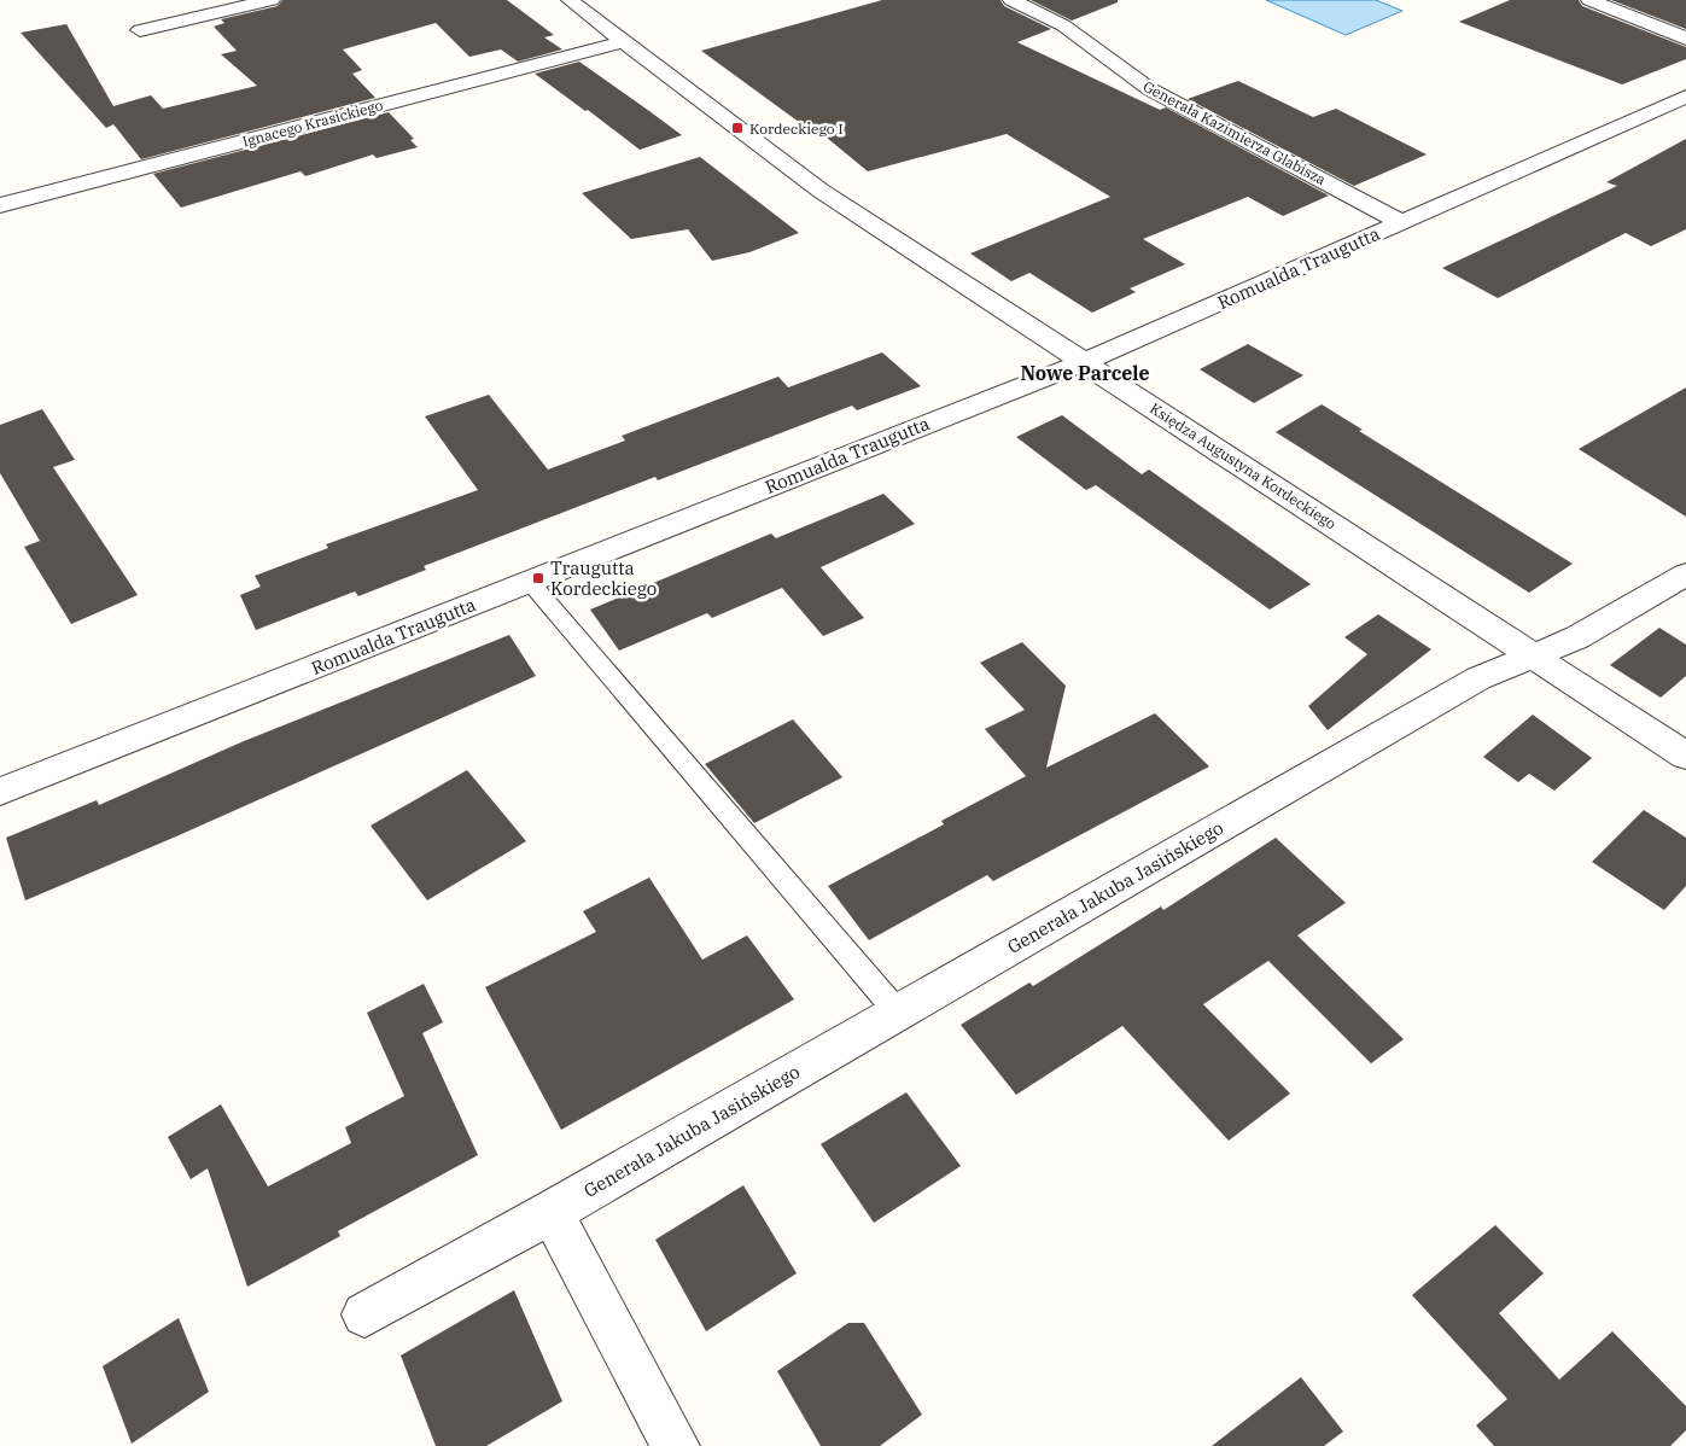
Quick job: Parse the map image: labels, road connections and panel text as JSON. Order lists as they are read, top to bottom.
{
  "streets": {
    "street": [
      "Ignacego Krasickiego",
      "Generała Kazimierza Glabisza",
      "Romualda Traugutta",
      "Księdza Augustyna Kordeckiego",
      "Generała Jakuba Jasińskiego"
    ]
  },
  "crossings": [
    ["Ignacego Krasickiego", "Księdza Augustyna Kordeckiego"],
    ["Generała Kazimierza Glabisza", "Romualda Traugutta"],
    ["Romualda Traugutta", "Księdza Augustyna Kordeckiego"],
    ["Księdza Augustyna Kordeckiego", "Generała Jakuba Jasińskiego"]
  ],
  "districts": ["Nowe Parcele"],
  "places": {
    "transit": ["Kordeckiego I", "Traugutta Kordeckiego"]
  }
}
